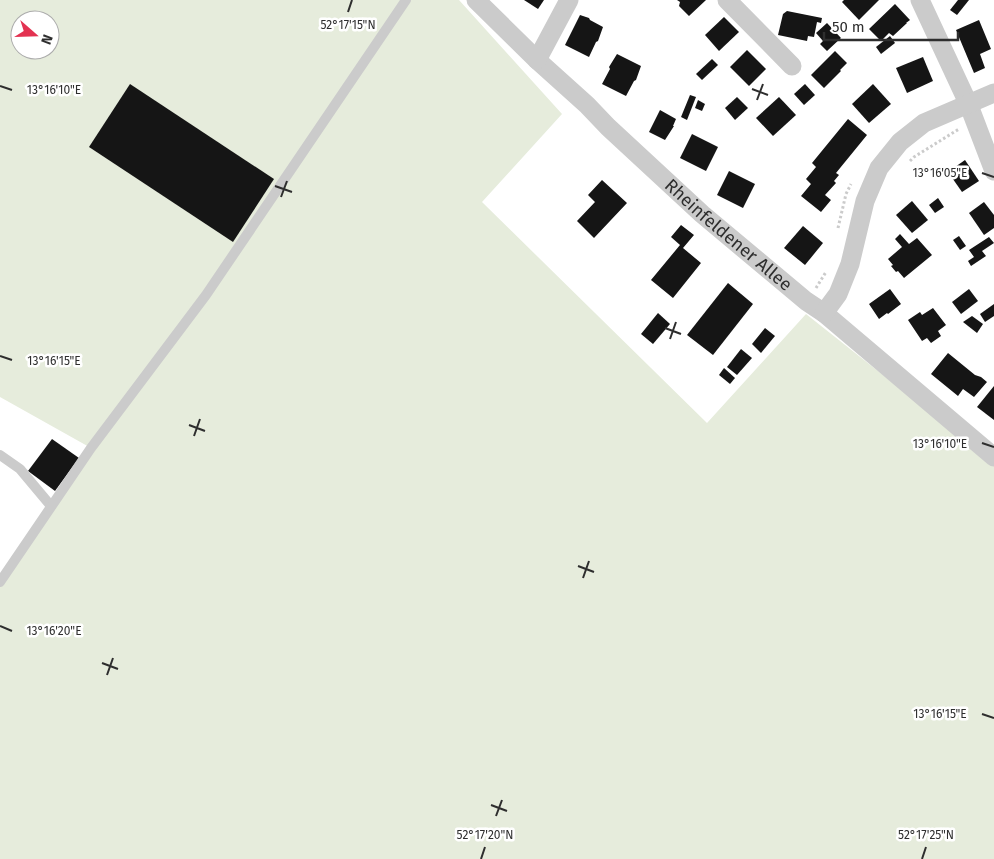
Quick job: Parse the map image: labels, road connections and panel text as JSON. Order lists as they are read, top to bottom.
{
  "streets": {
    "street": ["Rheinfeldener Allee"]
  },
  "scale_bar": "50 m",
  "north": "right",
  "coordinates": [
    "52°17'15\"N",
    "13°16'10\"E",
    "13°16'05\"E",
    "13°16'15\"E",
    "13°16'20\"E",
    "52°17'20\"N",
    "52°17'25\"N"
  ]
}
